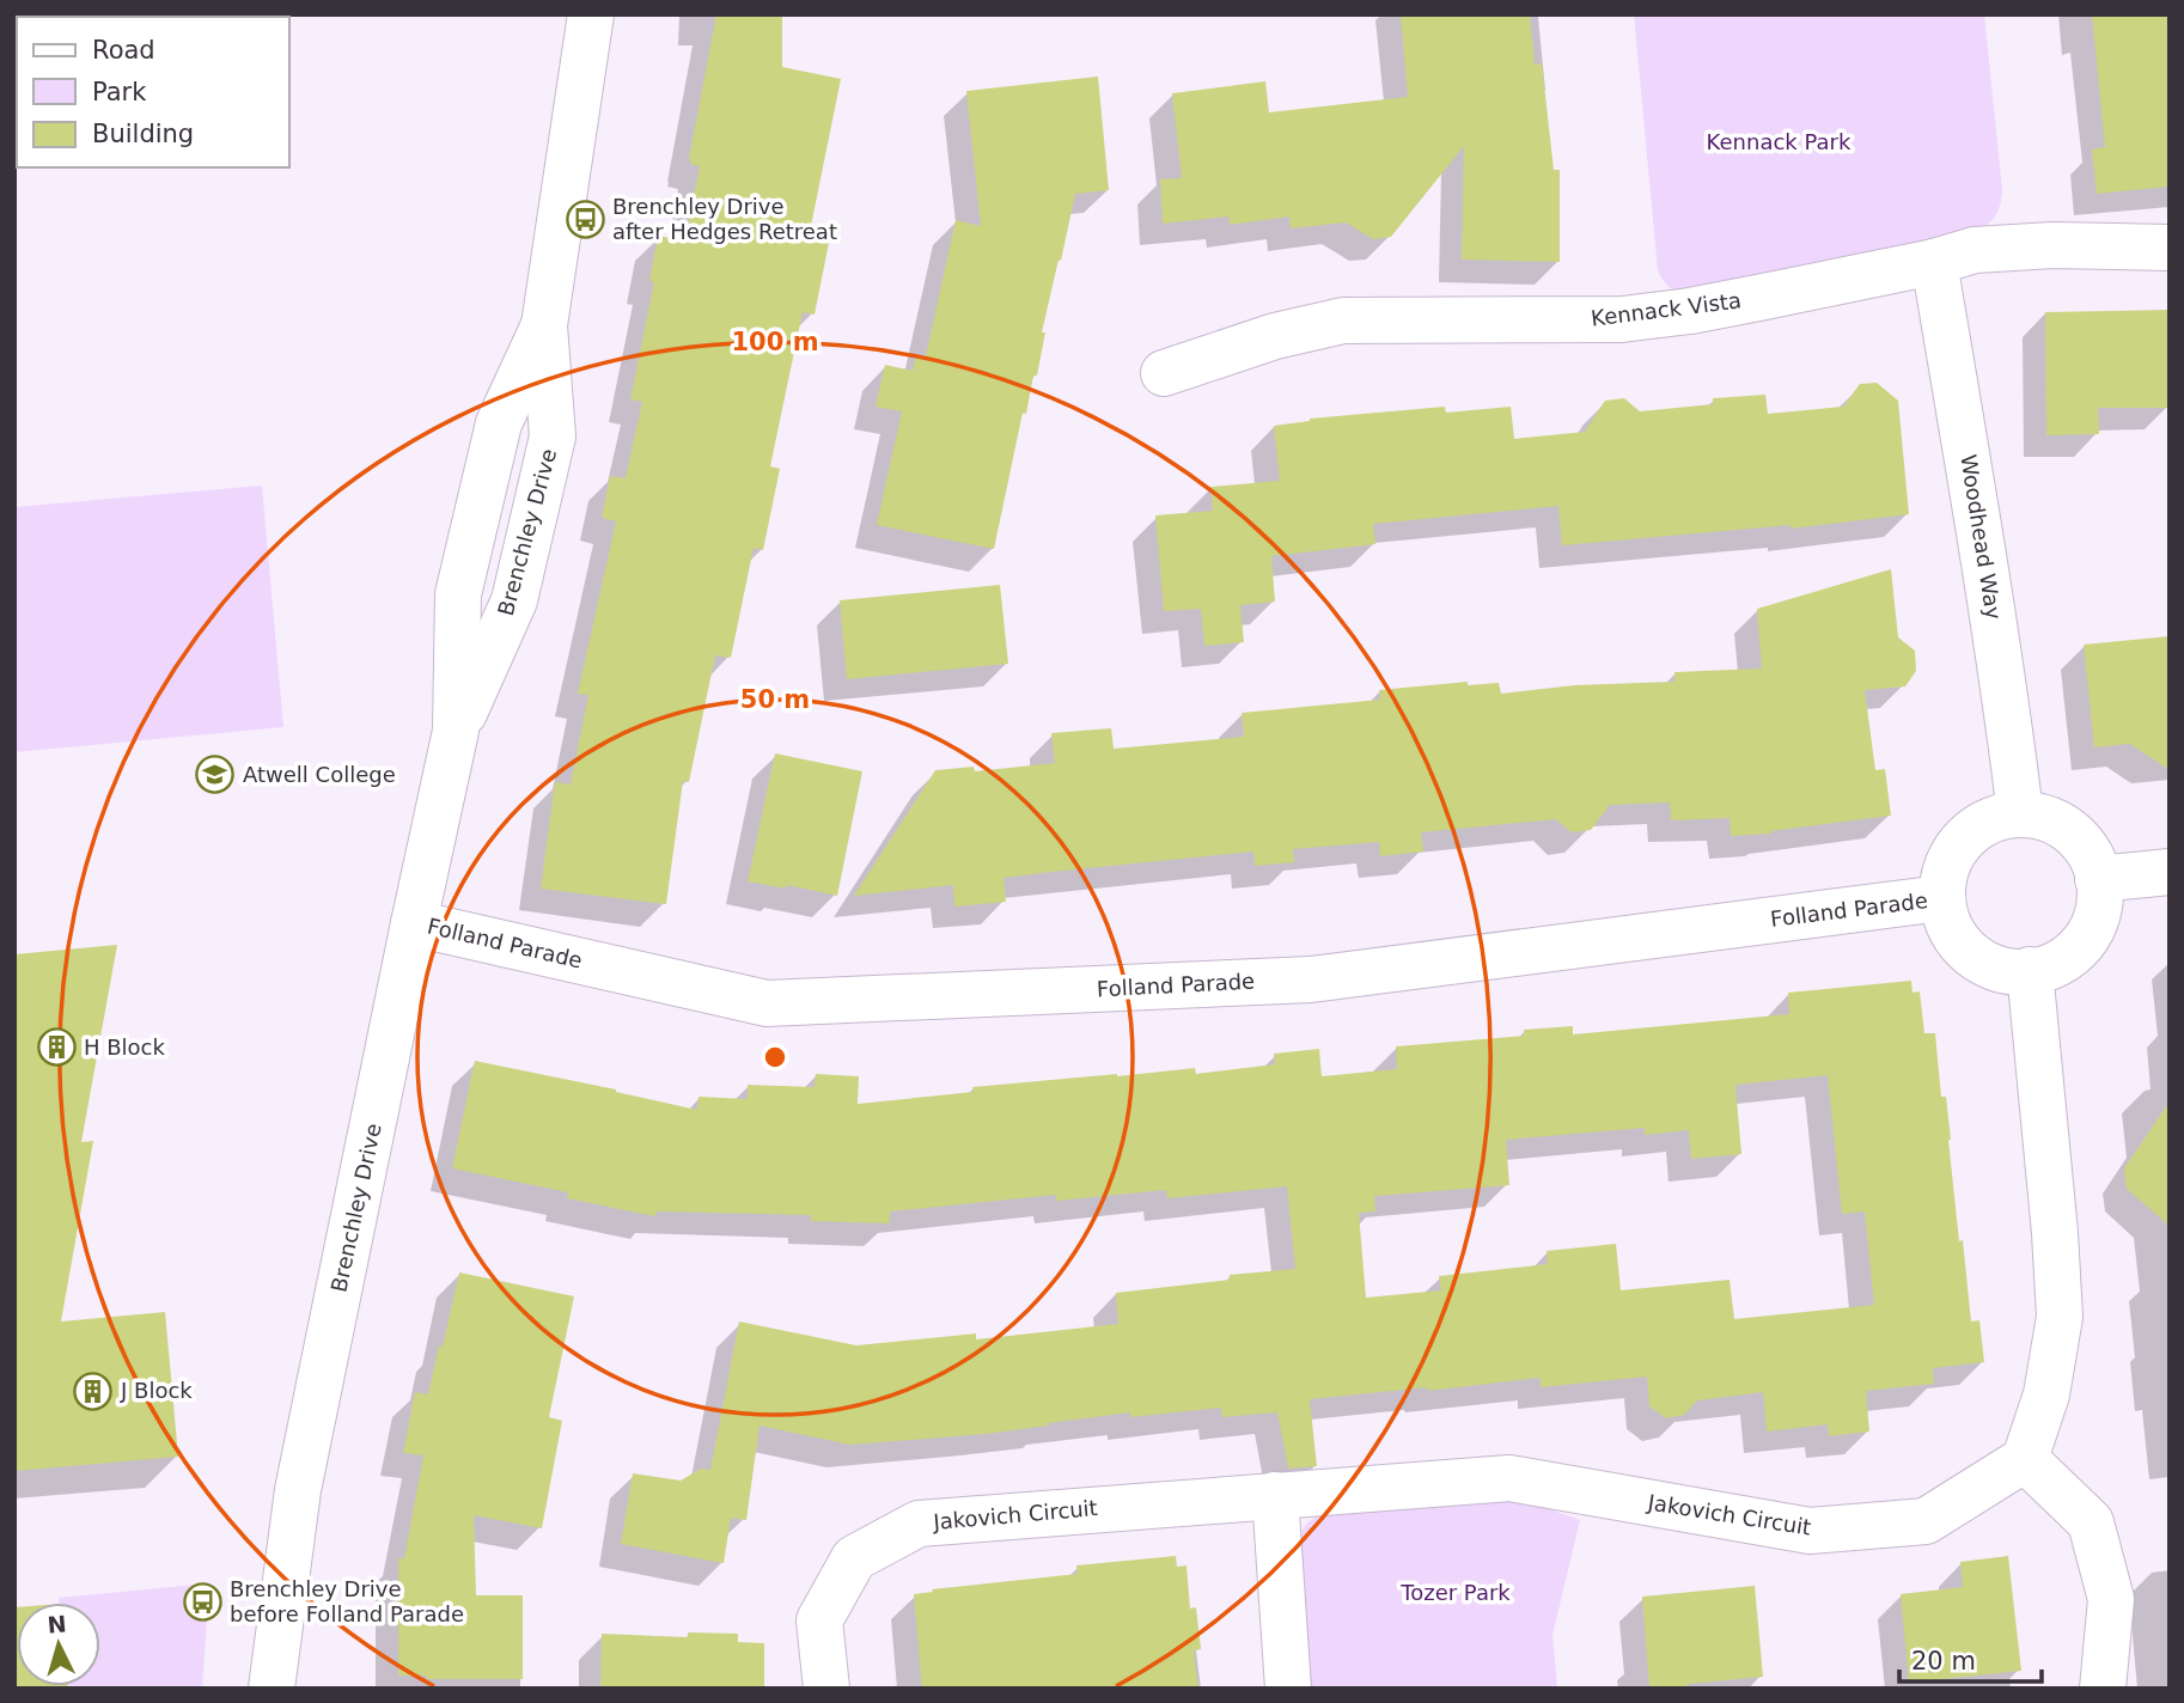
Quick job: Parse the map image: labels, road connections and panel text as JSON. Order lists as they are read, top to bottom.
{
  "streets": {
    "street": [
      "Kennack Vista",
      "Brenchley Drive",
      "Woodhead Way",
      "Folland Parade",
      "Jakovich Circuit"
    ]
  },
  "crossings": [
    ["Kennack Vista", "Woodhead Way"],
    ["Brenchley Drive", "Folland Parade"],
    ["Woodhead Way", "Folland Parade"]
  ],
  "parks": ["Kennack Park", "Tozer Park"],
  "places": {
    "bus stop": ["Brenchley Drive after Hedges Retreat", "Brenchley Drive before Folland Parade"],
    "school or university": ["Atwell College"],
    "building": ["H Block", "J Block"]
  },
  "legend": ["Road", "Park", "Building"],
  "scale_bar": "20 m",
  "north": "top",
  "rings": ["100 m", "50 m"]
}
